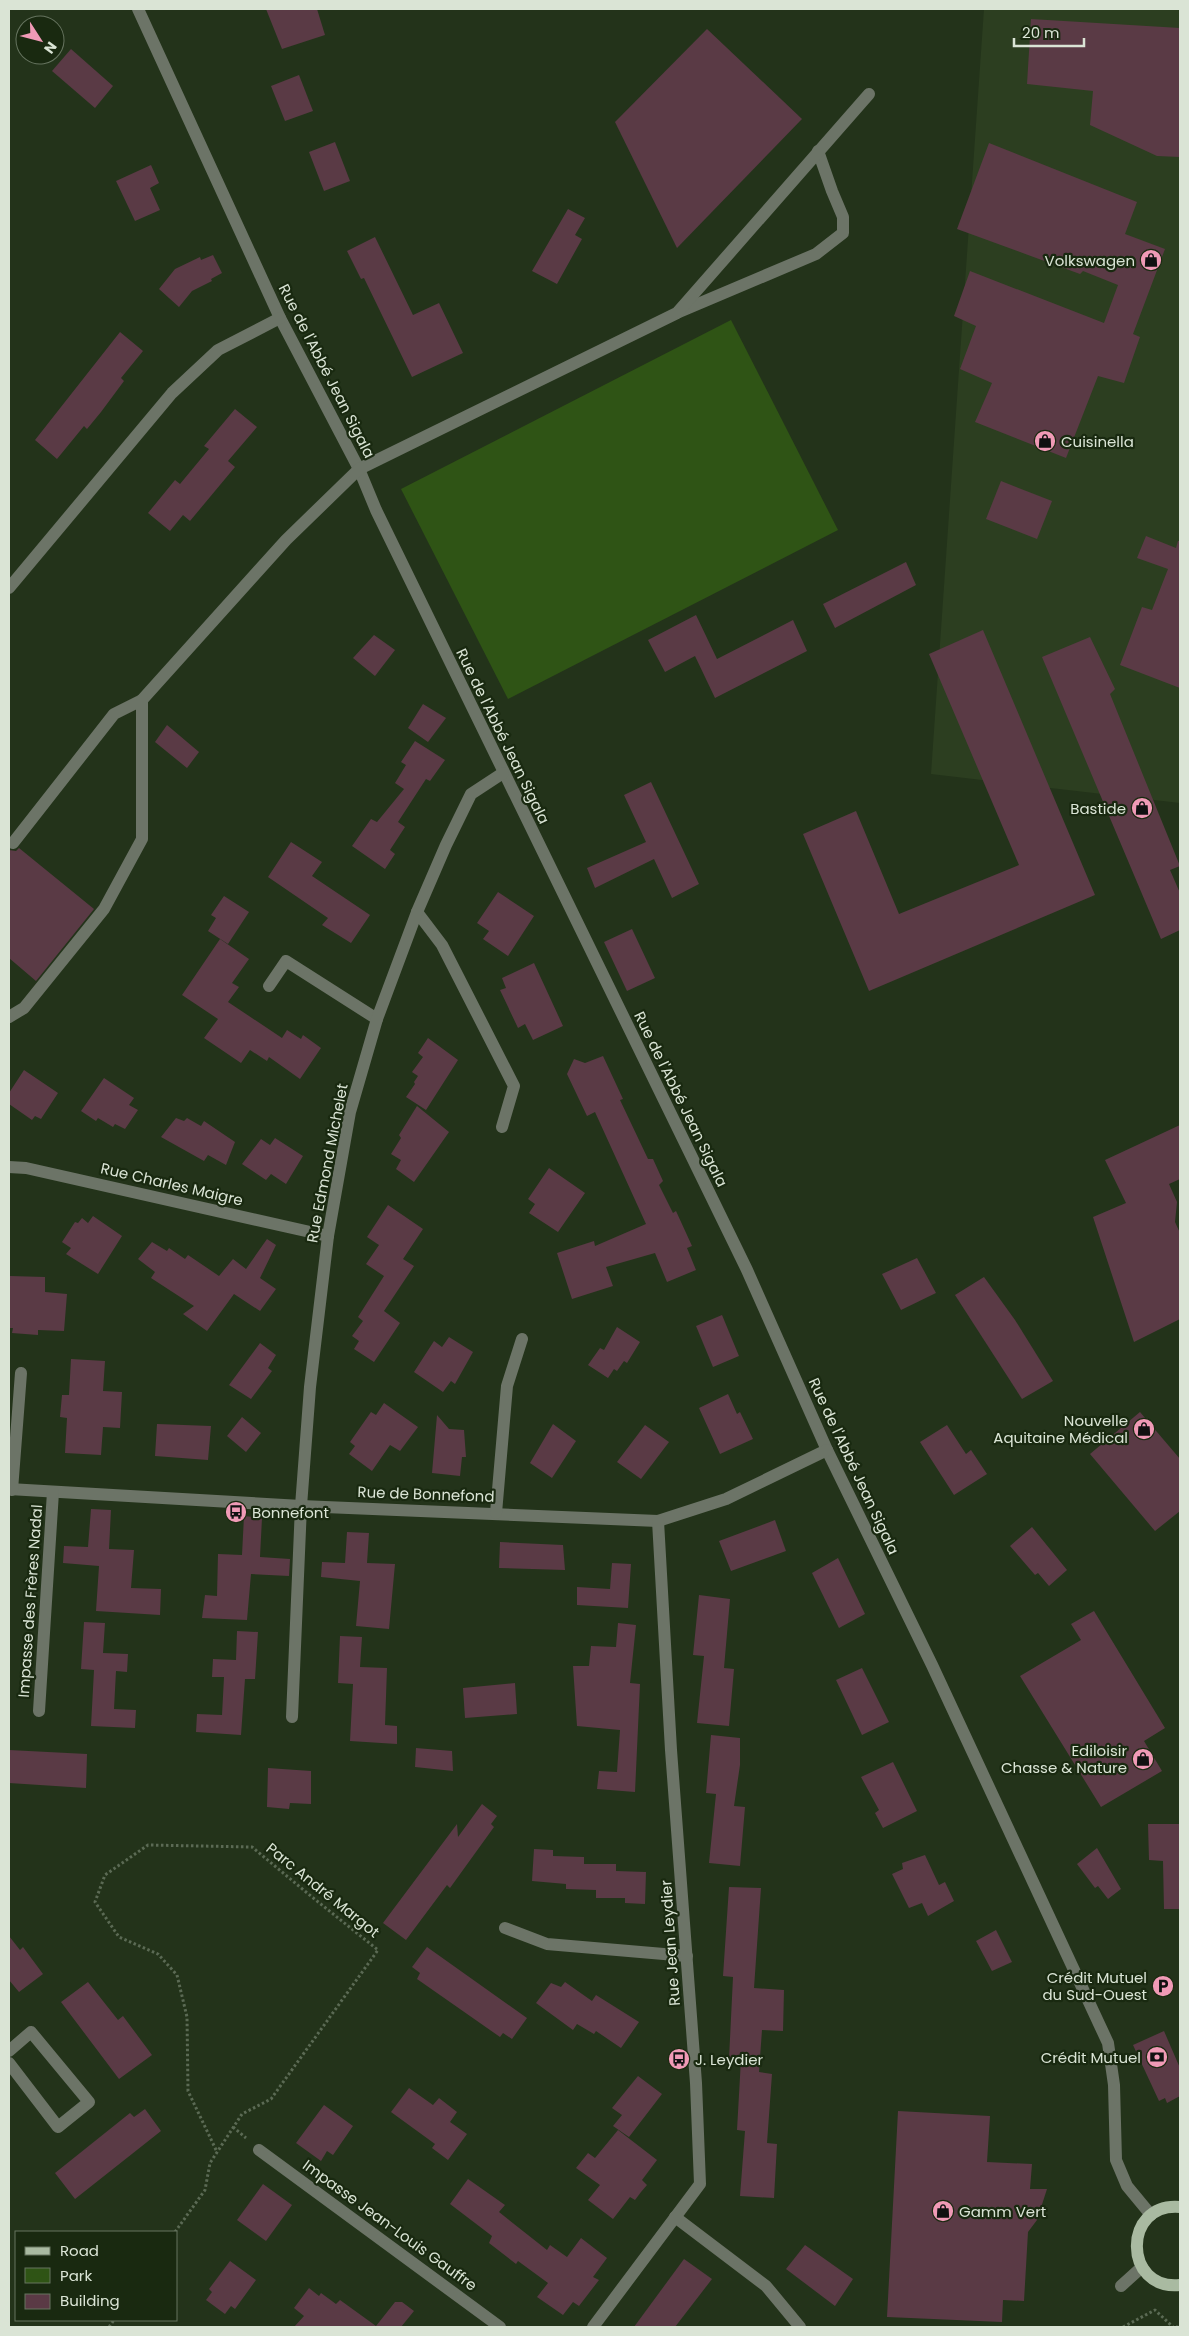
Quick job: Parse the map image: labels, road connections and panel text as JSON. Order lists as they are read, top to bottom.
{
  "streets": {
    "street": [
      "Rue de l'Abbé Jean Sigala",
      "Rue Edmond Michelet",
      "Rue Charles Maigre",
      "Rue de Bonnefond",
      "Impasse des Frères Nadal",
      "Rue Jean Leydier",
      "Impasse Jean-Louis Gauffre"
    ],
    "path": ["Parc André Margot"]
  },
  "crossings": [
    ["Rue de l'Abbé Jean Sigala", "Rue Edmond Michelet"],
    ["Rue de l'Abbé Jean Sigala", "Rue de Bonnefond"],
    ["Rue Edmond Michelet", "Rue Charles Maigre"],
    ["Rue Edmond Michelet", "Rue de Bonnefond"],
    ["Rue de Bonnefond", "Impasse des Frères Nadal"],
    ["Rue de Bonnefond", "Rue Jean Leydier"]
  ],
  "places": {
    "shop": [
      "Volkswagen",
      "Cuisinella",
      "Bastide",
      "Nouvelle Aquitaine Médical",
      "Ediloisir Chasse & Nature",
      "Gamm Vert"
    ],
    "bus stop": ["Bonnefont", "J. Leydier"],
    "parking": ["Crédit Mutuel du Sud-Ouest"],
    "bank": ["Crédit Mutuel"]
  },
  "legend": ["Road", "Park", "Building"],
  "scale_bar": "20 m",
  "north": "bottom right"
}
